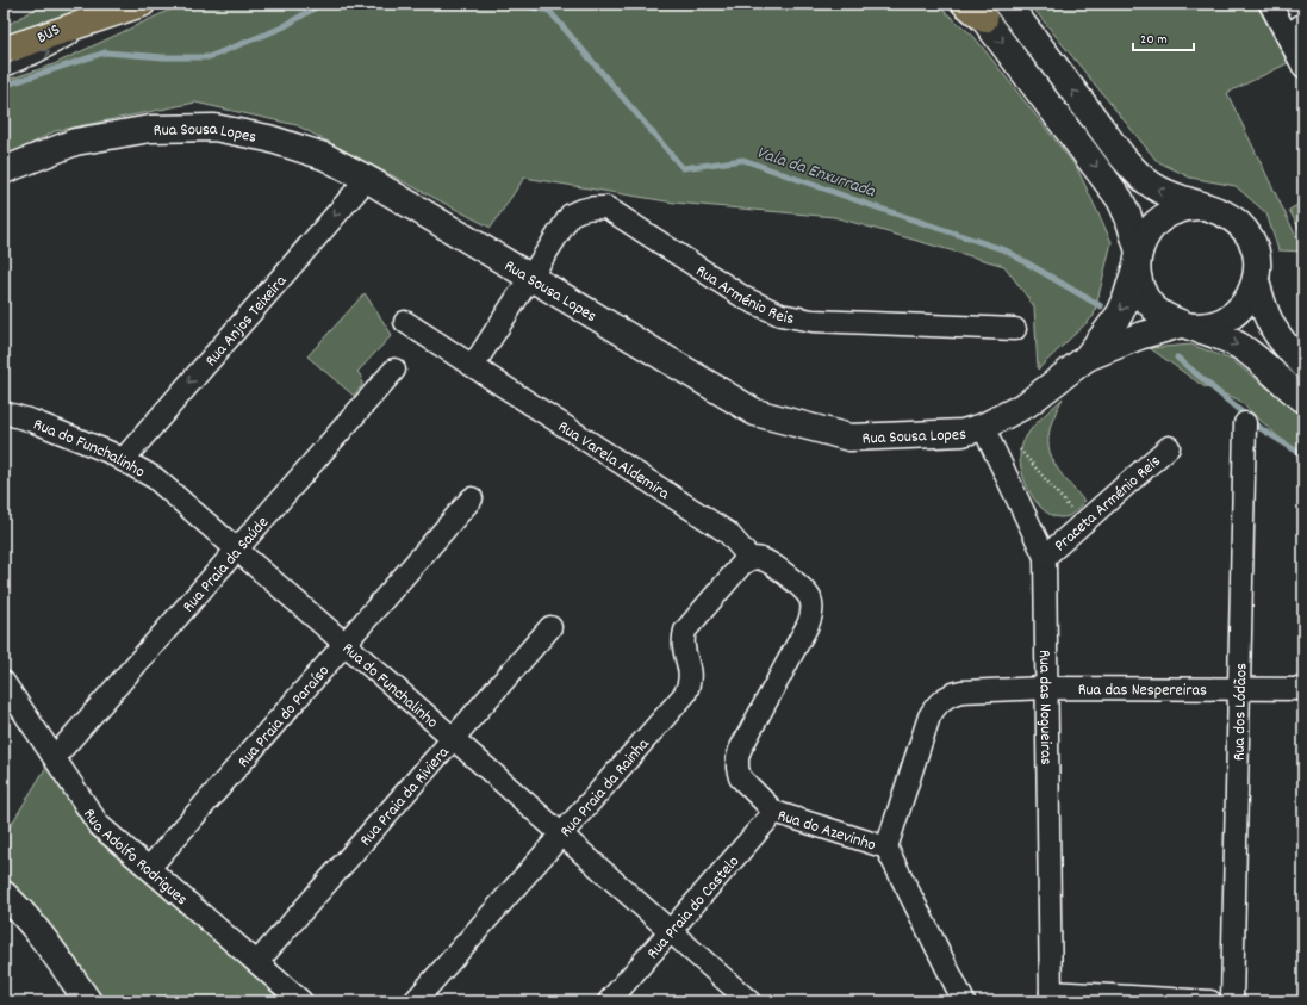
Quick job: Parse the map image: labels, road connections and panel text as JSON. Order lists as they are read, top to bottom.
{
  "streets": {
    "street": [
      "Rua Sousa Lopes",
      "Rua Arménio Reis",
      "Rua Anjos Teixeira",
      "Rua do Funchalinho",
      "Rua Varela Aldemira",
      "Praceta Arménio Reis",
      "Rua Praia da Saúde",
      "Rua das Nespereiras",
      "Rua das Nogueiras",
      "Rua dos Lódãos",
      "Rua Praia do Paraíso",
      "Rua Praia da Rainha",
      "Rua Praia da Riviera",
      "Rua do Azevinho",
      "Rua Adolfo Rodrigues",
      "Rua Praia do Castelo"
    ],
    "lane": ["BUS"]
  },
  "crossings": [
    ["Rua Sousa Lopes", "Rua Arménio Reis"],
    ["Rua Sousa Lopes", "Rua Anjos Teixeira"],
    ["Rua Sousa Lopes", "Rua das Nogueiras"],
    ["Rua Anjos Teixeira", "Rua do Funchalinho"],
    ["Rua do Funchalinho", "Rua Praia da Saúde"],
    ["Rua do Funchalinho", "Rua Praia do Paraíso"],
    ["Rua do Funchalinho", "Rua Praia da Rainha"],
    ["Rua do Funchalinho", "Rua Praia da Riviera"],
    ["Rua do Funchalinho", "Rua Praia do Castelo"],
    ["Rua Varela Aldemira", "Rua Praia da Rainha"],
    ["Rua Varela Aldemira", "Rua do Azevinho"],
    ["Praceta Arménio Reis", "Rua das Nogueiras"],
    ["Rua Praia da Saúde", "Rua Adolfo Rodrigues"],
    ["Rua das Nespereiras", "Rua das Nogueiras"],
    ["Rua das Nespereiras", "Rua dos Lódãos"],
    ["Rua das Nespereiras", "Rua do Azevinho"],
    ["Rua Praia do Paraíso", "Rua Adolfo Rodrigues"],
    ["Rua Praia da Rainha", "Rua do Azevinho"],
    ["Rua Praia da Riviera", "Rua Adolfo Rodrigues"],
    ["Rua do Azevinho", "Rua Praia do Castelo"]
  ],
  "one_way": ["BUS", "Rua Anjos Teixeira"],
  "water": ["Vala da Enxurrada"],
  "scale_bar": "20 m"
}
